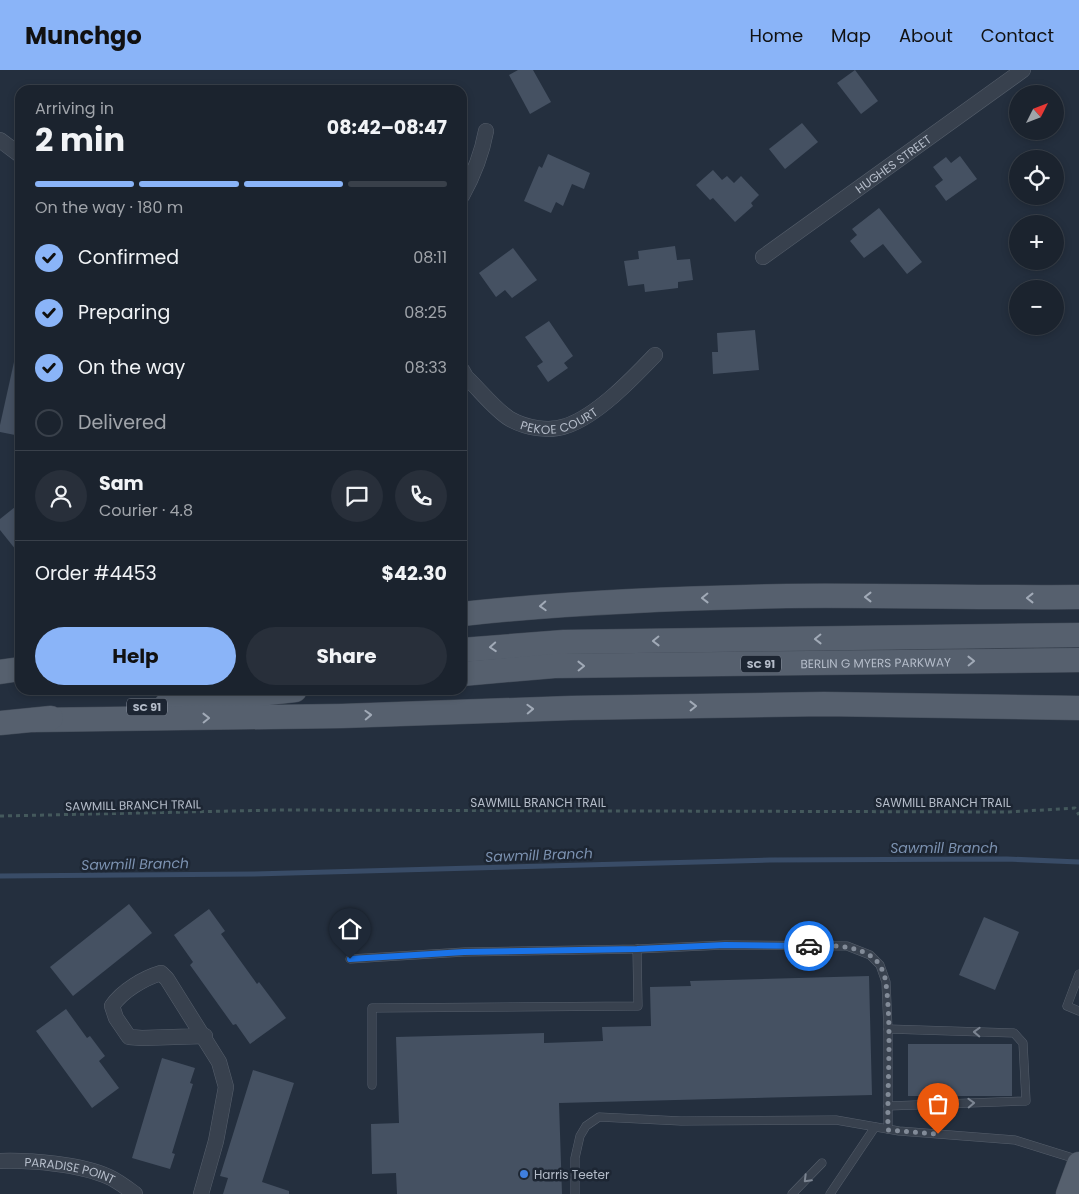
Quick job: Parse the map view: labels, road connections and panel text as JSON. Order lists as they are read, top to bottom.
{
  "streets": {
    "main road": ["BERLIN G MYERS PARKWAY", "SC 91"],
    "street": ["HUGHES STREET", "PEKOE COURT", "PARADISE POINT"],
    "path": ["SAWMILL BRANCH TRAIL"]
  },
  "water": ["Sawmill Branch"],
  "places": ["Harris Teeter"],
  "north": "top right",
  "page": {
    "header": "Munchgo",
    "nav": [
      "Home",
      "Map",
      "About",
      "Contact"
    ],
    "map_buttons": ["+", "−"],
    "heading": ["2 min", "Arriving in", "08:42–08:47"],
    "panel": [
      "Sam",
      "Courier · 4.8",
      "Order #4453",
      "$42.30"
    ],
    "bar": "On the way · 180 m",
    "list": [
      ["Confirmed", "08:11"],
      ["Preparing", "08:25"],
      ["On the way", "08:33"],
      "Delivered"
    ],
    "buttons": ["Help", "Share"]
  }
}
